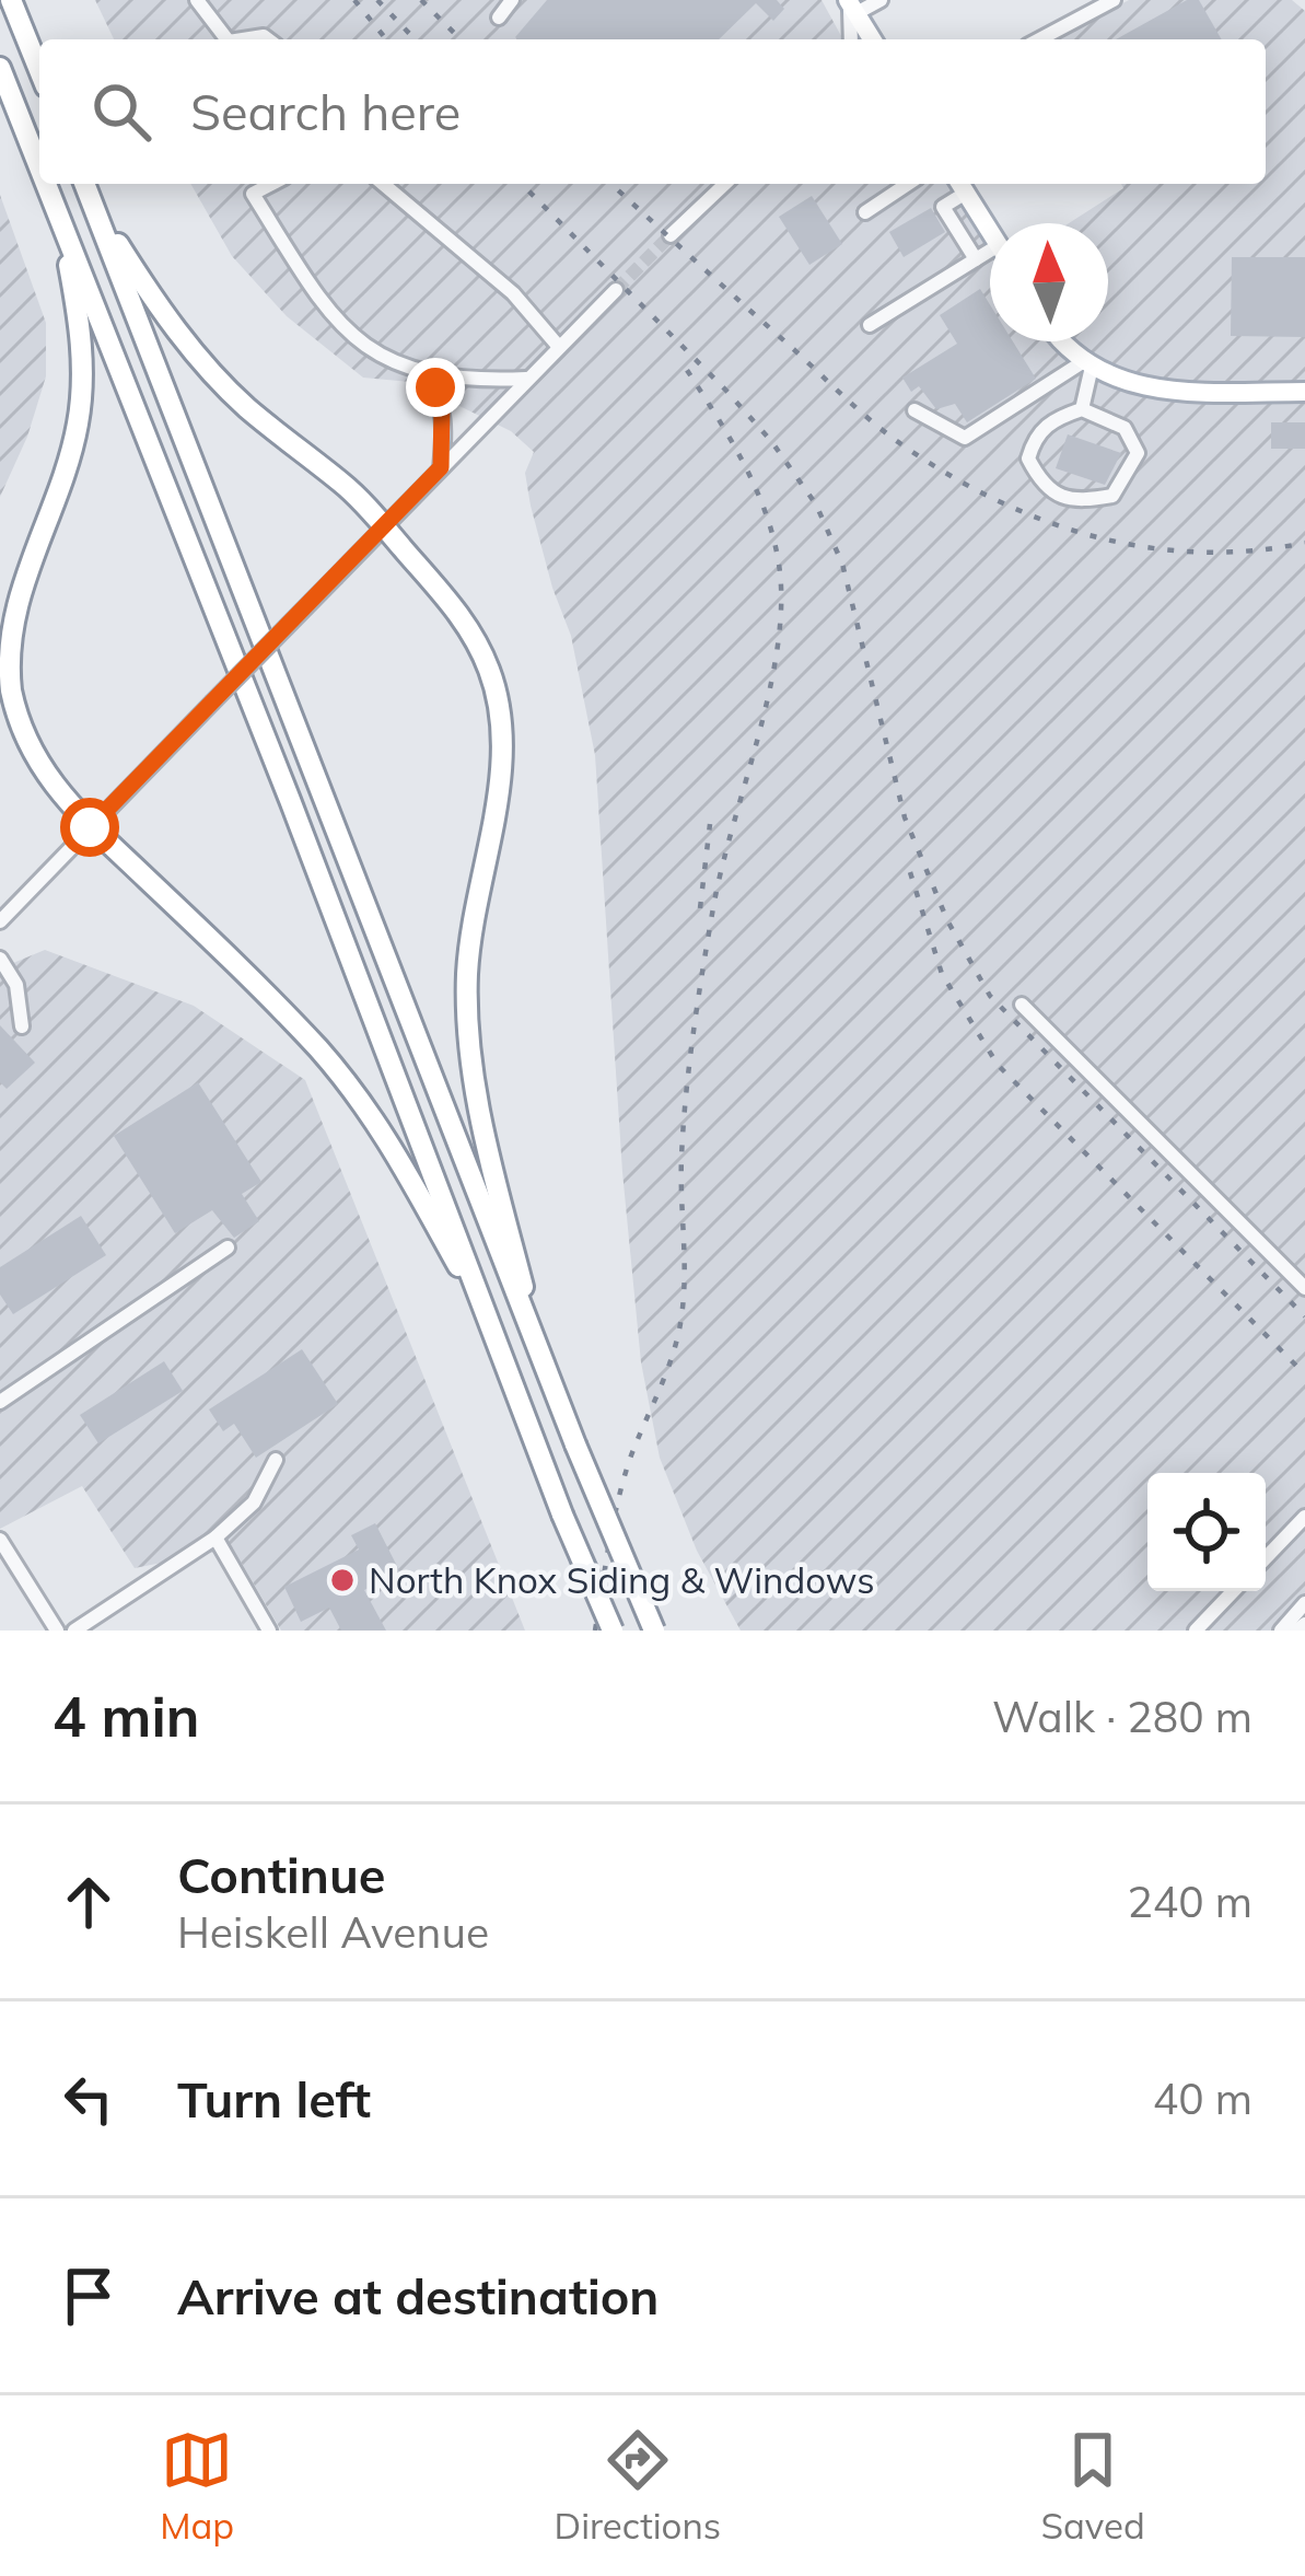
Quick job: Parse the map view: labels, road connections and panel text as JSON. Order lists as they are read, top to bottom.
{
  "places": ["North Knox Siding & Windows"],
  "north": "top",
  "page": {
    "search": "Search here",
    "heading": ["4 min", "Walk · 280 m"],
    "list": [
      ["Continue", "Heiskell Avenue", "240 m"],
      ["Turn left", "40 m"],
      "Arrive at destination"
    ],
    "nav": ["Map", "Directions", "Saved"]
  }
}
